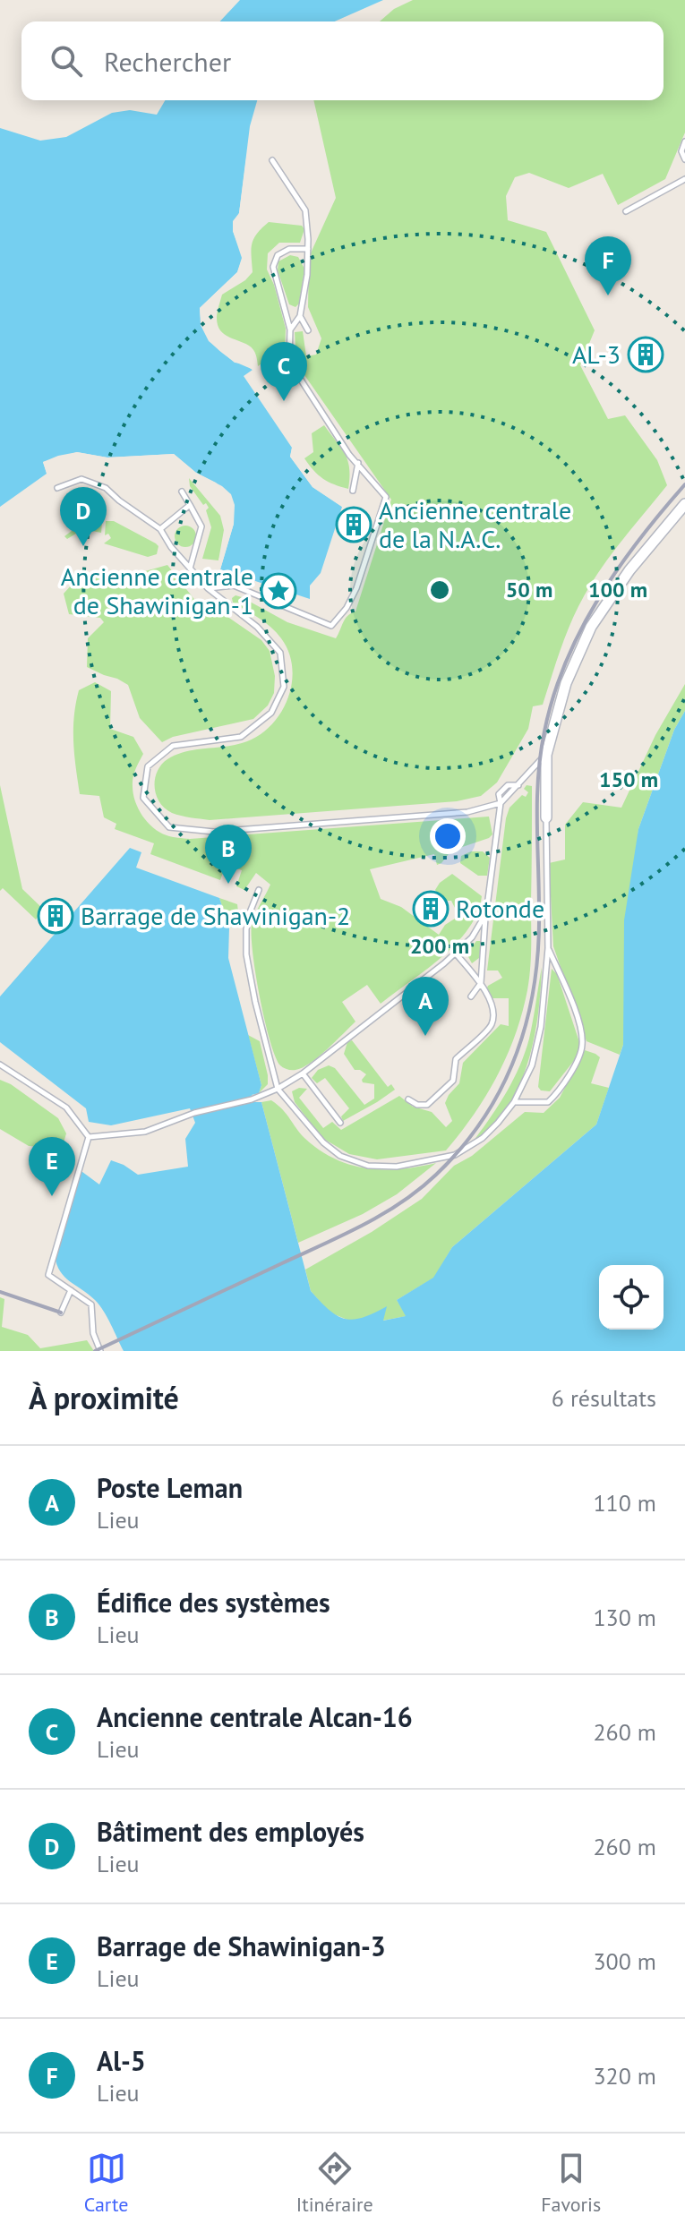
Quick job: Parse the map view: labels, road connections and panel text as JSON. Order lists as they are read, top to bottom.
{
  "places": {
    "building": [
      "AL-3",
      "Ancienne centrale de la N.A.C.",
      "Rotonde",
      "Barrage de Shawinigan-2"
    ],
    "place": ["Ancienne centrale de Shawinigan-1"]
  },
  "page": {
    "search": "Rechercher",
    "pins": [
      "F",
      "C",
      "D",
      "B",
      "A",
      "E"
    ],
    "heading": ["À proximité", "6 résultats"],
    "list": [
      {
        "mark": "A",
        "name": "Poste Leman",
        "note": "Lieu",
        "value": "110 m"
      },
      {
        "mark": "B",
        "name": "Édifice des systèmes",
        "note": "Lieu",
        "value": "130 m"
      },
      {
        "mark": "C",
        "name": "Ancienne centrale Alcan-16",
        "note": "Lieu",
        "value": "260 m"
      },
      {
        "mark": "D",
        "name": "Bâtiment des employés",
        "note": "Lieu",
        "value": "260 m"
      },
      {
        "mark": "E",
        "name": "Barrage de Shawinigan-3",
        "note": "Lieu",
        "value": "300 m"
      },
      {
        "mark": "F",
        "name": "Al-5",
        "note": "Lieu",
        "value": "320 m"
      }
    ],
    "nav": ["Carte", "Itinéraire", "Favoris"]
  },
  "rings": [
    "50 m",
    "100 m",
    "150 m",
    "200 m"
  ]
}
